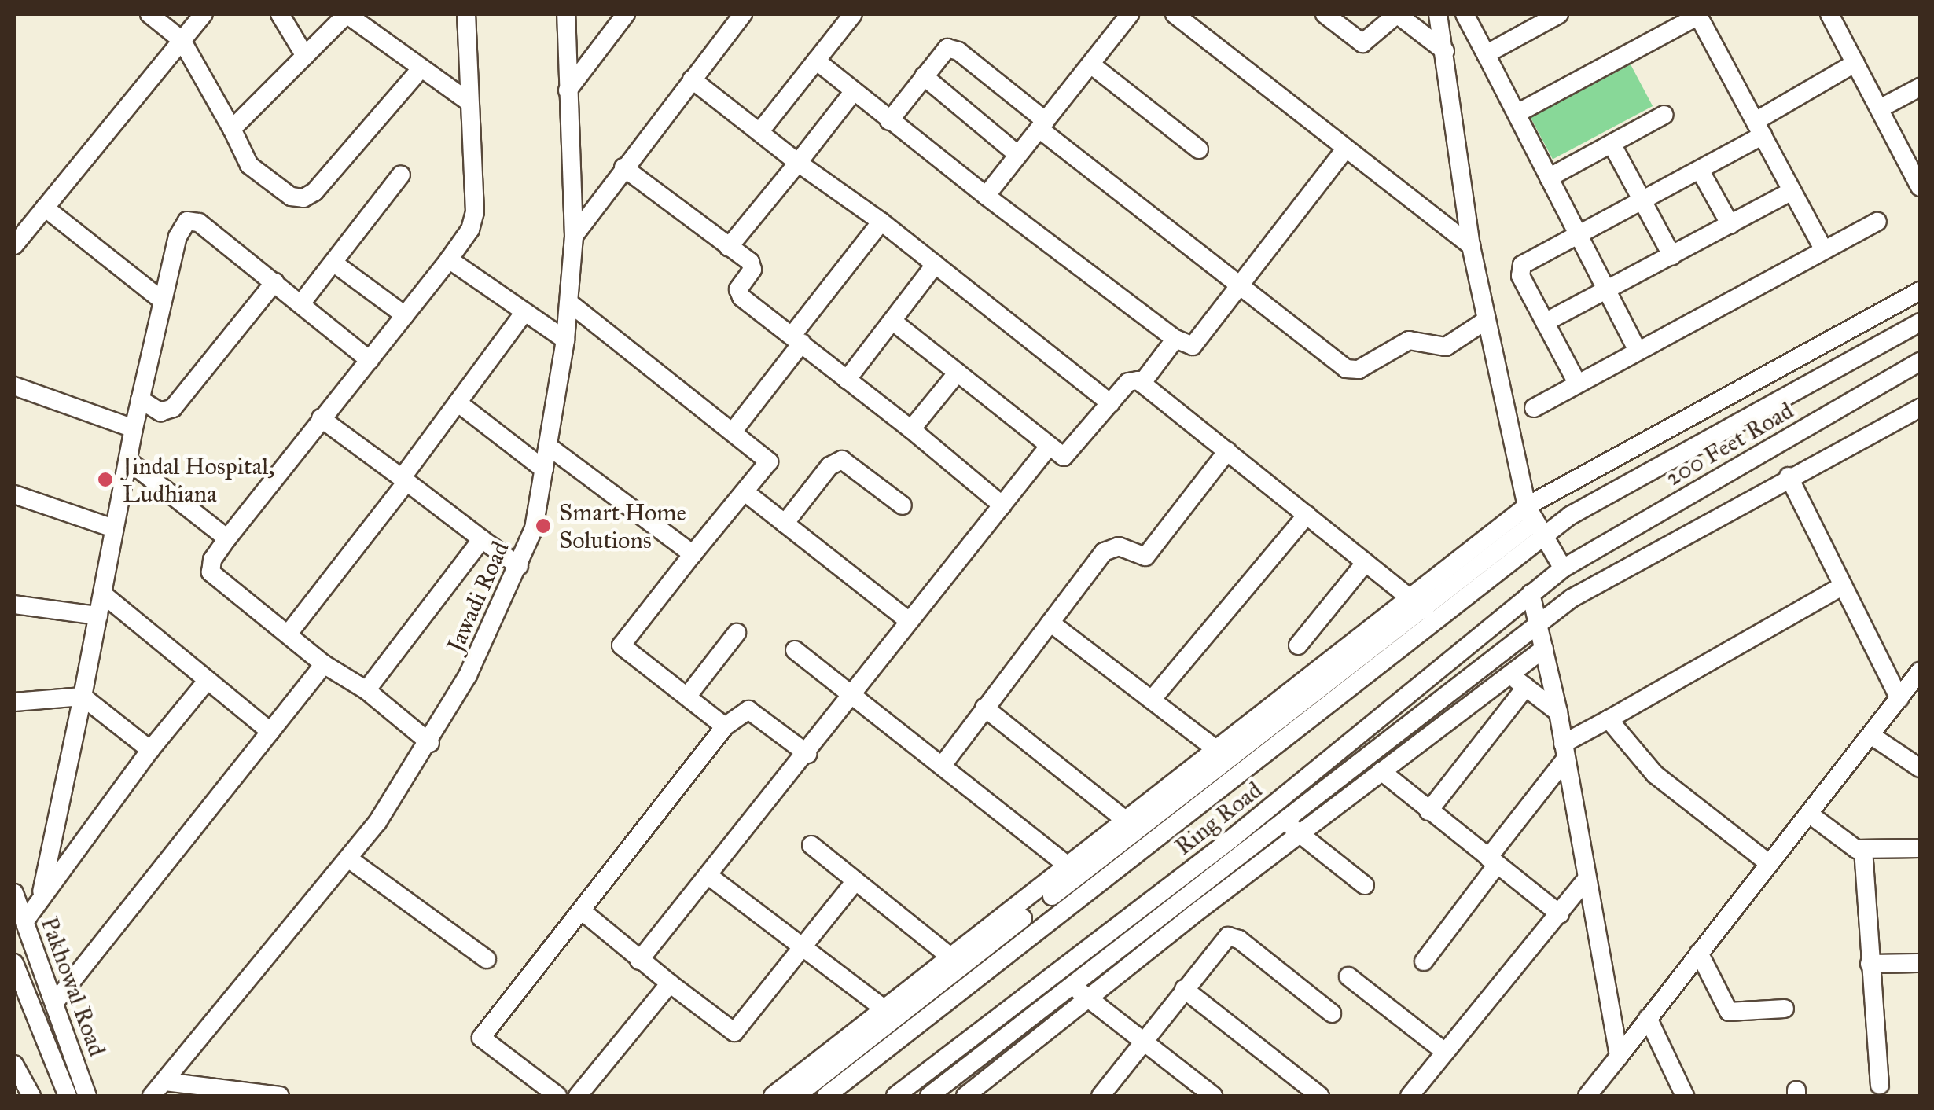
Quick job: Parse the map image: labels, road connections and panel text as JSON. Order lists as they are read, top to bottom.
{
  "streets": {
    "street": [
      "200 Feet Road",
      "Jawadi Road",
      "Ring Road",
      "Pakhowal Road"
    ]
  },
  "crossings": [
    ["200 Feet Road", "Ring Road"]
  ],
  "places": ["Jindal Hospital, Ludhiana", "Smart Home Solutions"]
}
